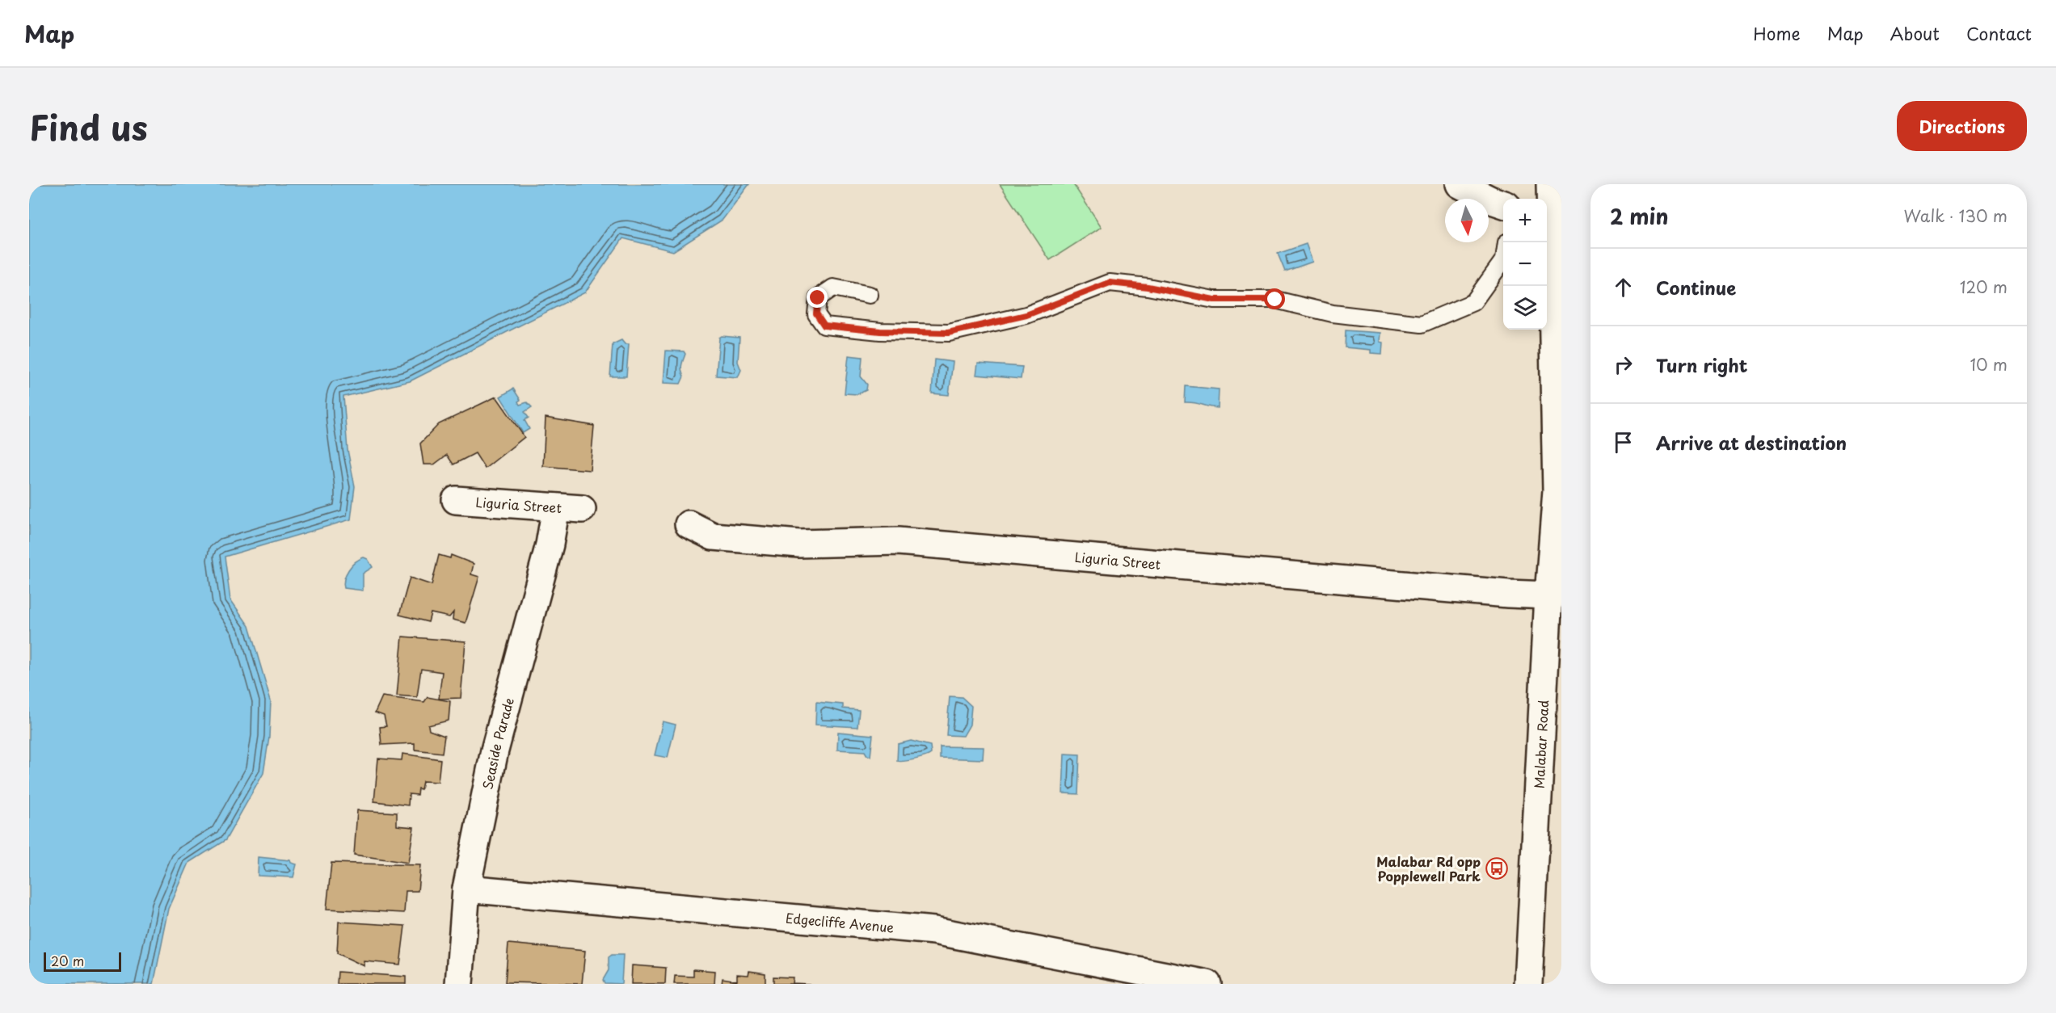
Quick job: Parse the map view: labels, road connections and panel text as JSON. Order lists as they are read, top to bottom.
{
  "streets": {
    "street": [
      "Liguria Street",
      "Seaside Parade",
      "Malabar Road",
      "Edgecliffe Avenue"
    ]
  },
  "crossings": [
    ["Liguria Street", "Seaside Parade"],
    ["Liguria Street", "Malabar Road"],
    ["Seaside Parade", "Edgecliffe Avenue"]
  ],
  "places": {
    "bus stop": ["Malabar Rd opp Popplewell Park"]
  },
  "scale_bar": "20 m",
  "north": "bottom",
  "page": {
    "header": "Map",
    "nav": [
      "Home",
      "Map",
      "About",
      "Contact"
    ],
    "title": "Find us",
    "buttons": "Directions",
    "heading": ["2 min", "Walk · 130 m"],
    "map_buttons": ["+", "−"],
    "list": [
      ["Continue", "120 m"],
      ["Turn right", "10 m"],
      "Arrive at destination"
    ],
    "scale": "20 m"
  }
}
